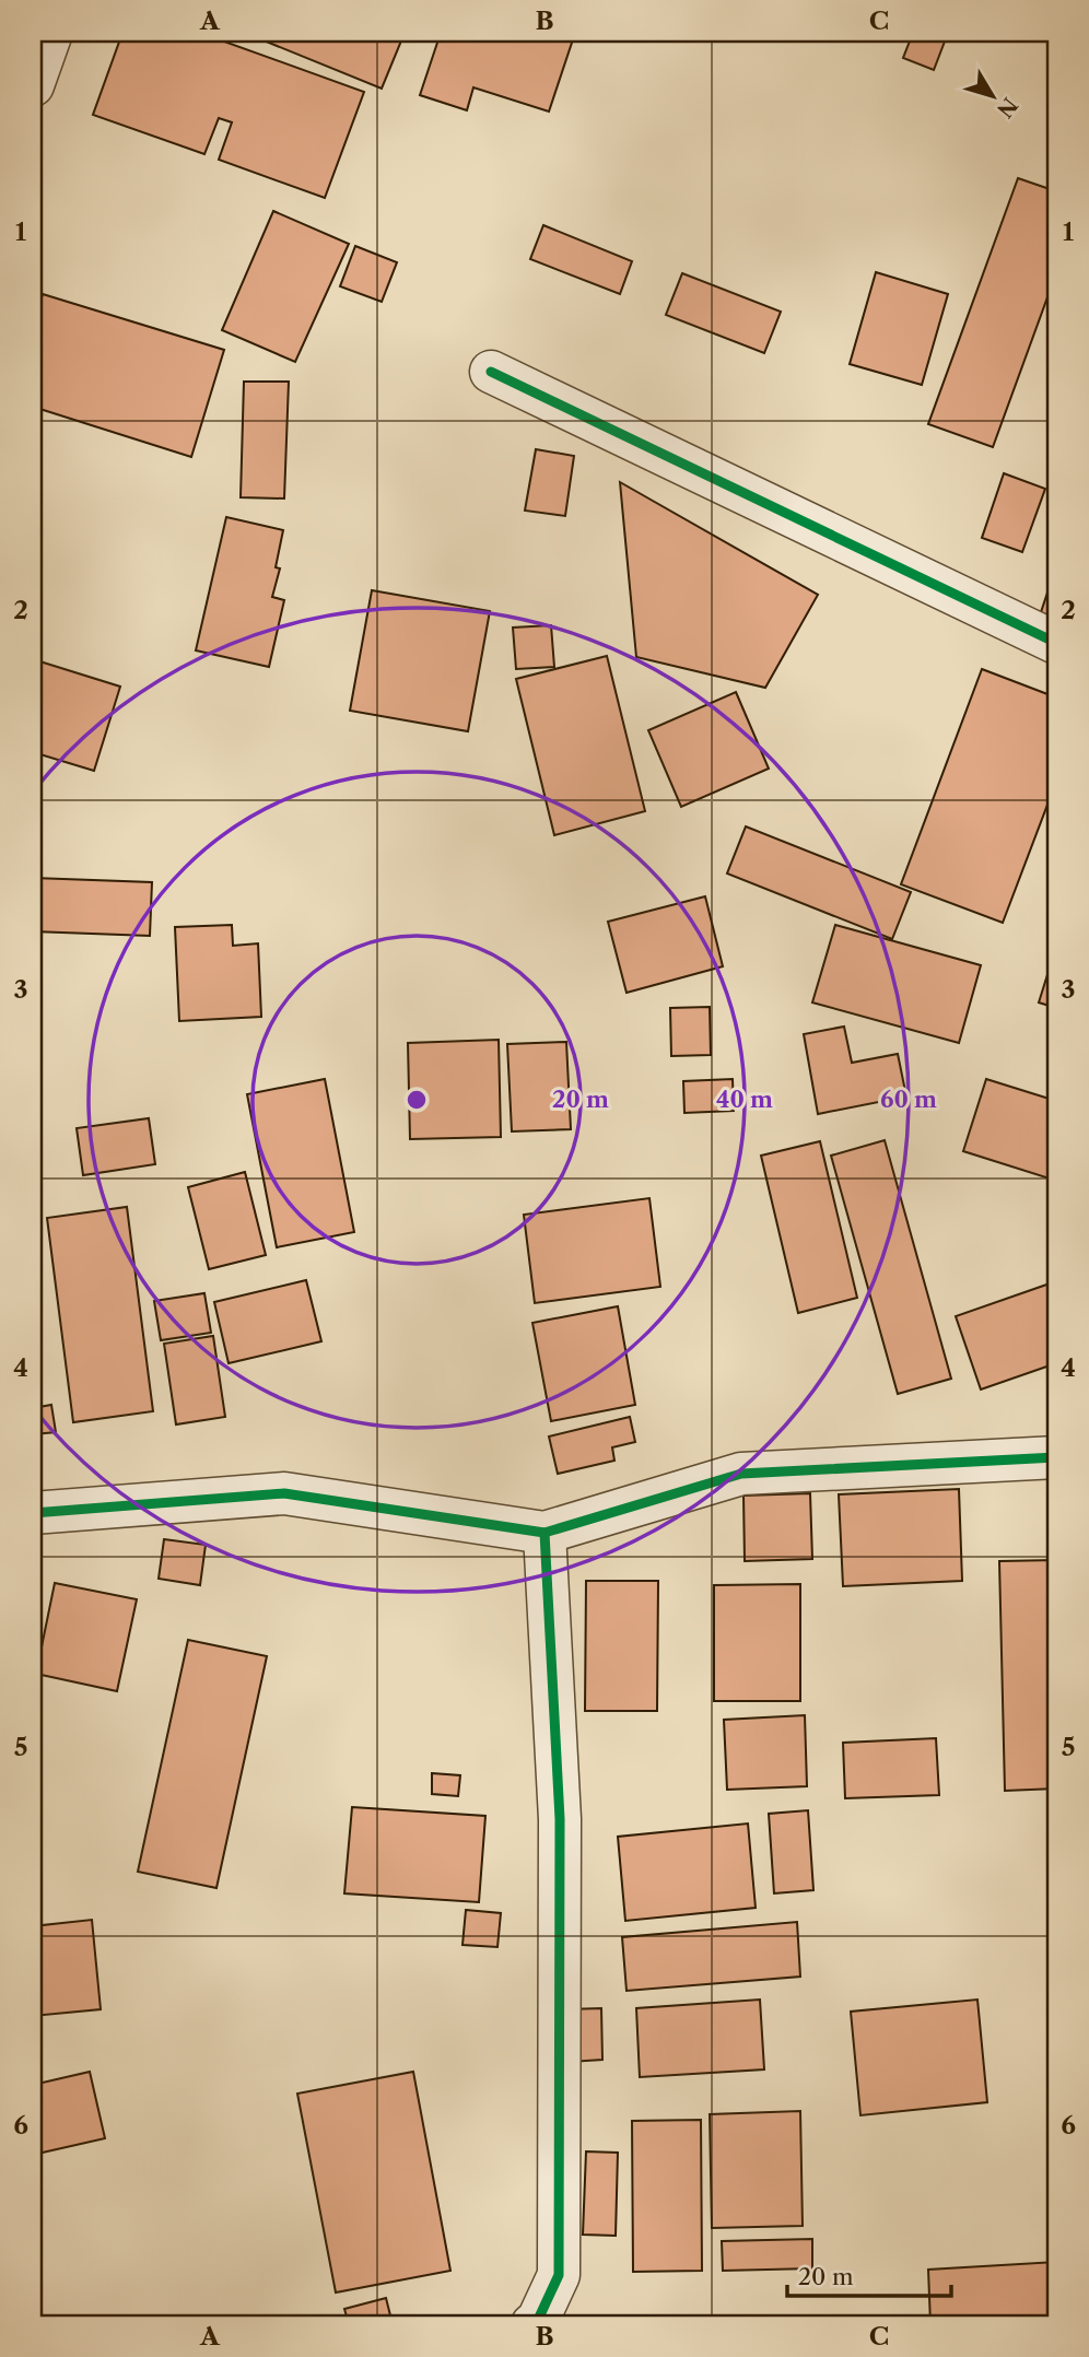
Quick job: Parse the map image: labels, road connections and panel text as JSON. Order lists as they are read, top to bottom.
{
  "scale_bar": "20 m",
  "north": "bottom right",
  "grid": {
    "columns": ["A", "B", "C"],
    "rows": [
      "1",
      "2",
      "3",
      "4",
      "5",
      "6"
    ]
  },
  "rings": ["20 m", "40 m", "60 m"]
}
